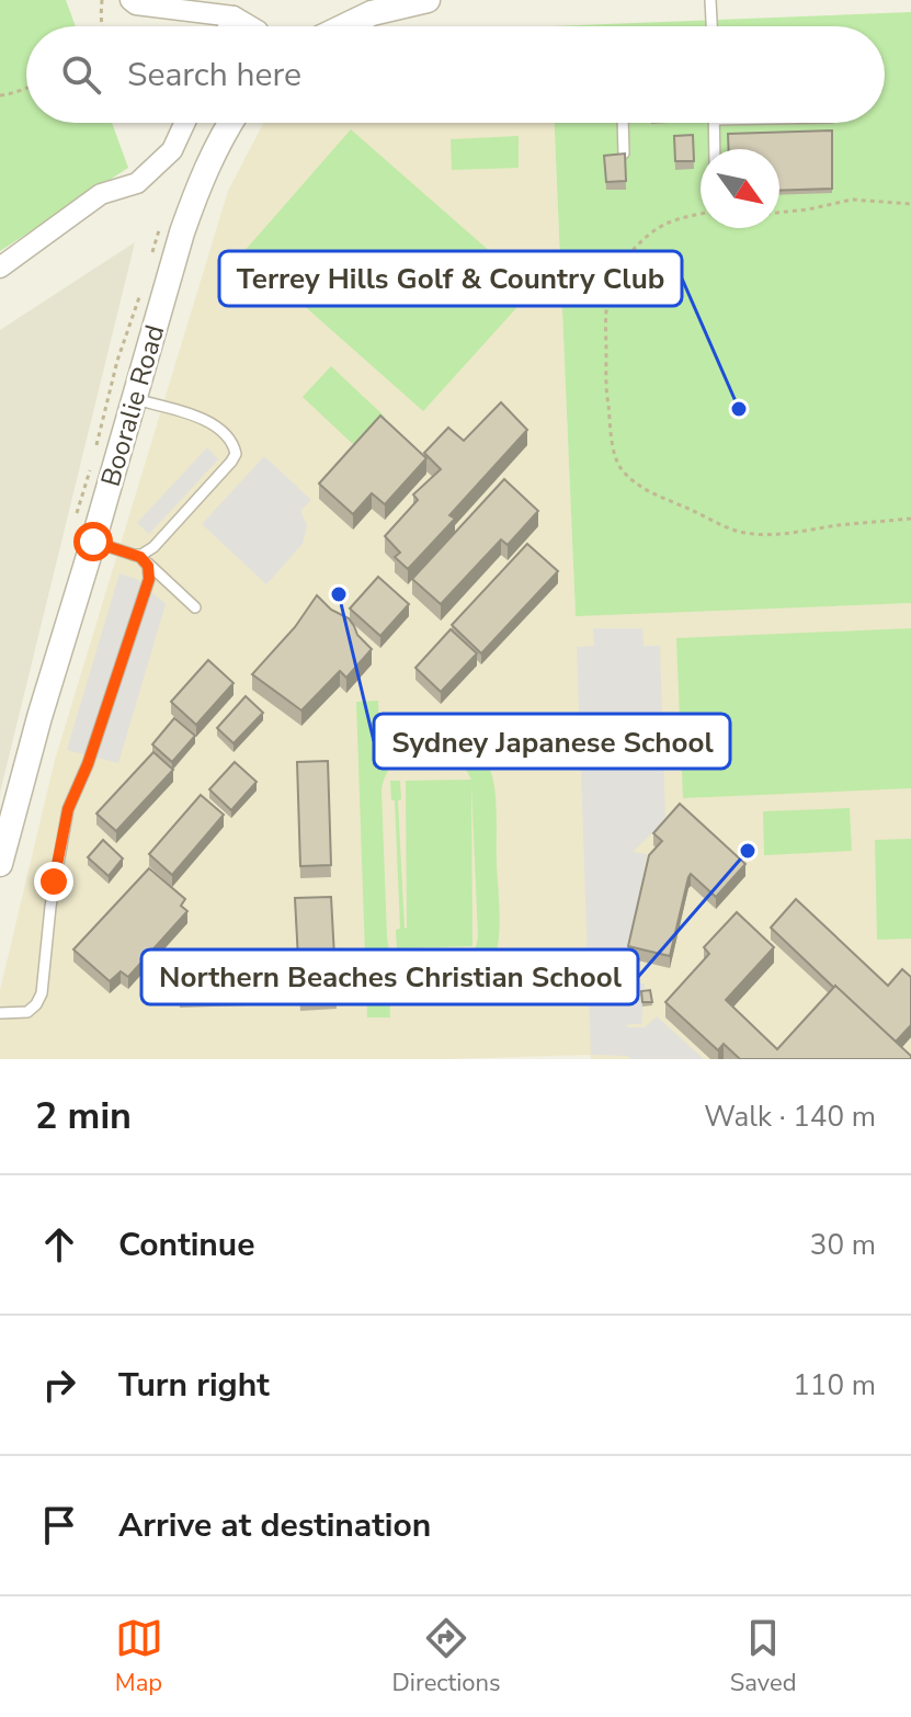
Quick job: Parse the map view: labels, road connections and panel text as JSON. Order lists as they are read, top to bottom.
{
  "streets": {
    "street": ["Booralie Road"]
  },
  "places": ["Terrey Hills Golf & Country Club", "Sydney Japanese School", "Northern Beaches Christian School"],
  "north": "bottom right",
  "page": {
    "search": "Search here",
    "heading": ["2 min", "Walk · 140 m"],
    "list": [
      ["Continue", "30 m"],
      ["Turn right", "110 m"],
      "Arrive at destination"
    ],
    "nav": ["Map", "Directions", "Saved"]
  }
}
